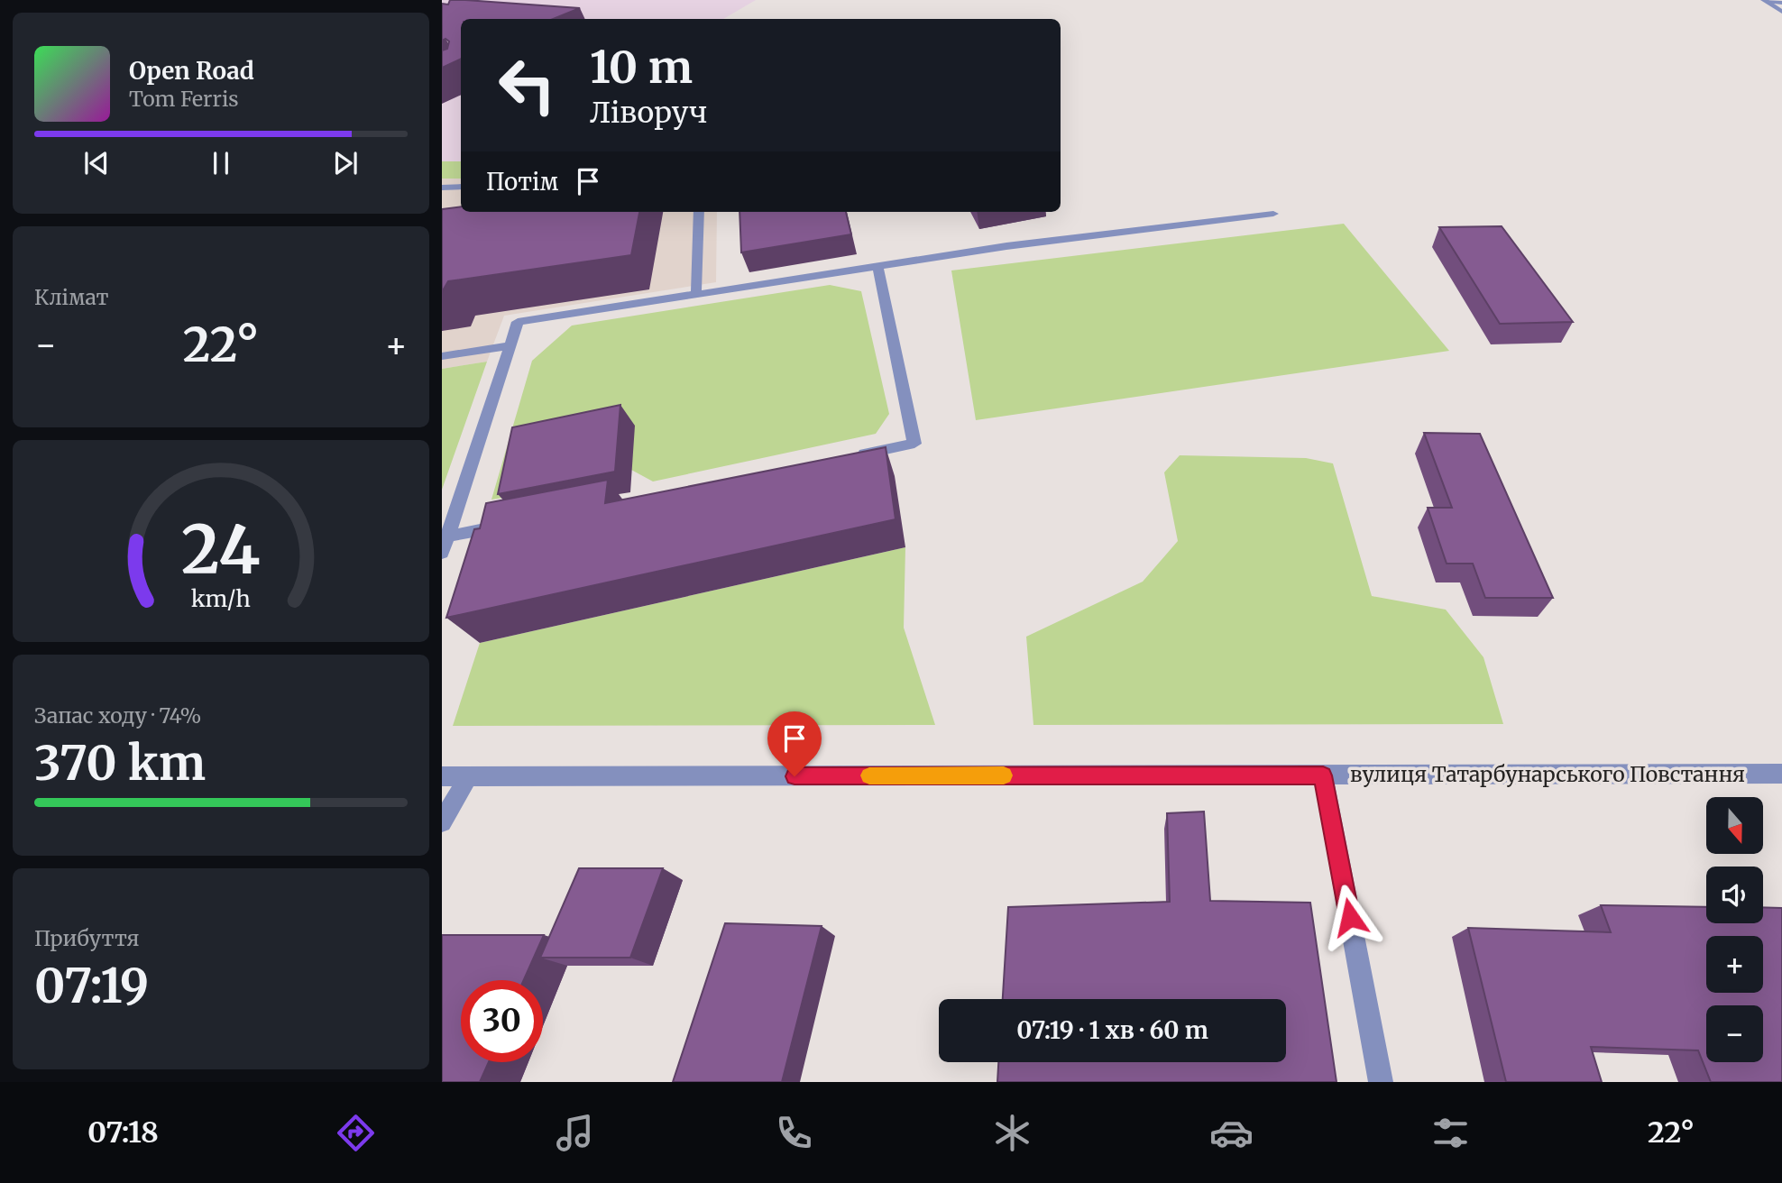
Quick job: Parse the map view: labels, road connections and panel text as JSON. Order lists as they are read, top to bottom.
{
  "streets": {
    "street": ["вулиця Татарбунарського Повстання"]
  },
  "north": "bottom",
  "page": {
    "turn": ["10 m", "Ліворуч"],
    "song": ["Open Road", "Tom Ferris"],
    "then": "Потім",
    "tile": [
      "Клімат",
      ["Запас ходу · 74%", "370 km"],
      ["Прибуття", "07:19"]
    ],
    "heat": ["−", "22°", "+"],
    "map_buttons": ["+", "−"],
    "limit": "30",
    "trip": "07:19 · 1 хв · 60 m",
    "tabs": ["07:18", "22°"],
    "gauge": ["24", "km/h"]
  }
}
